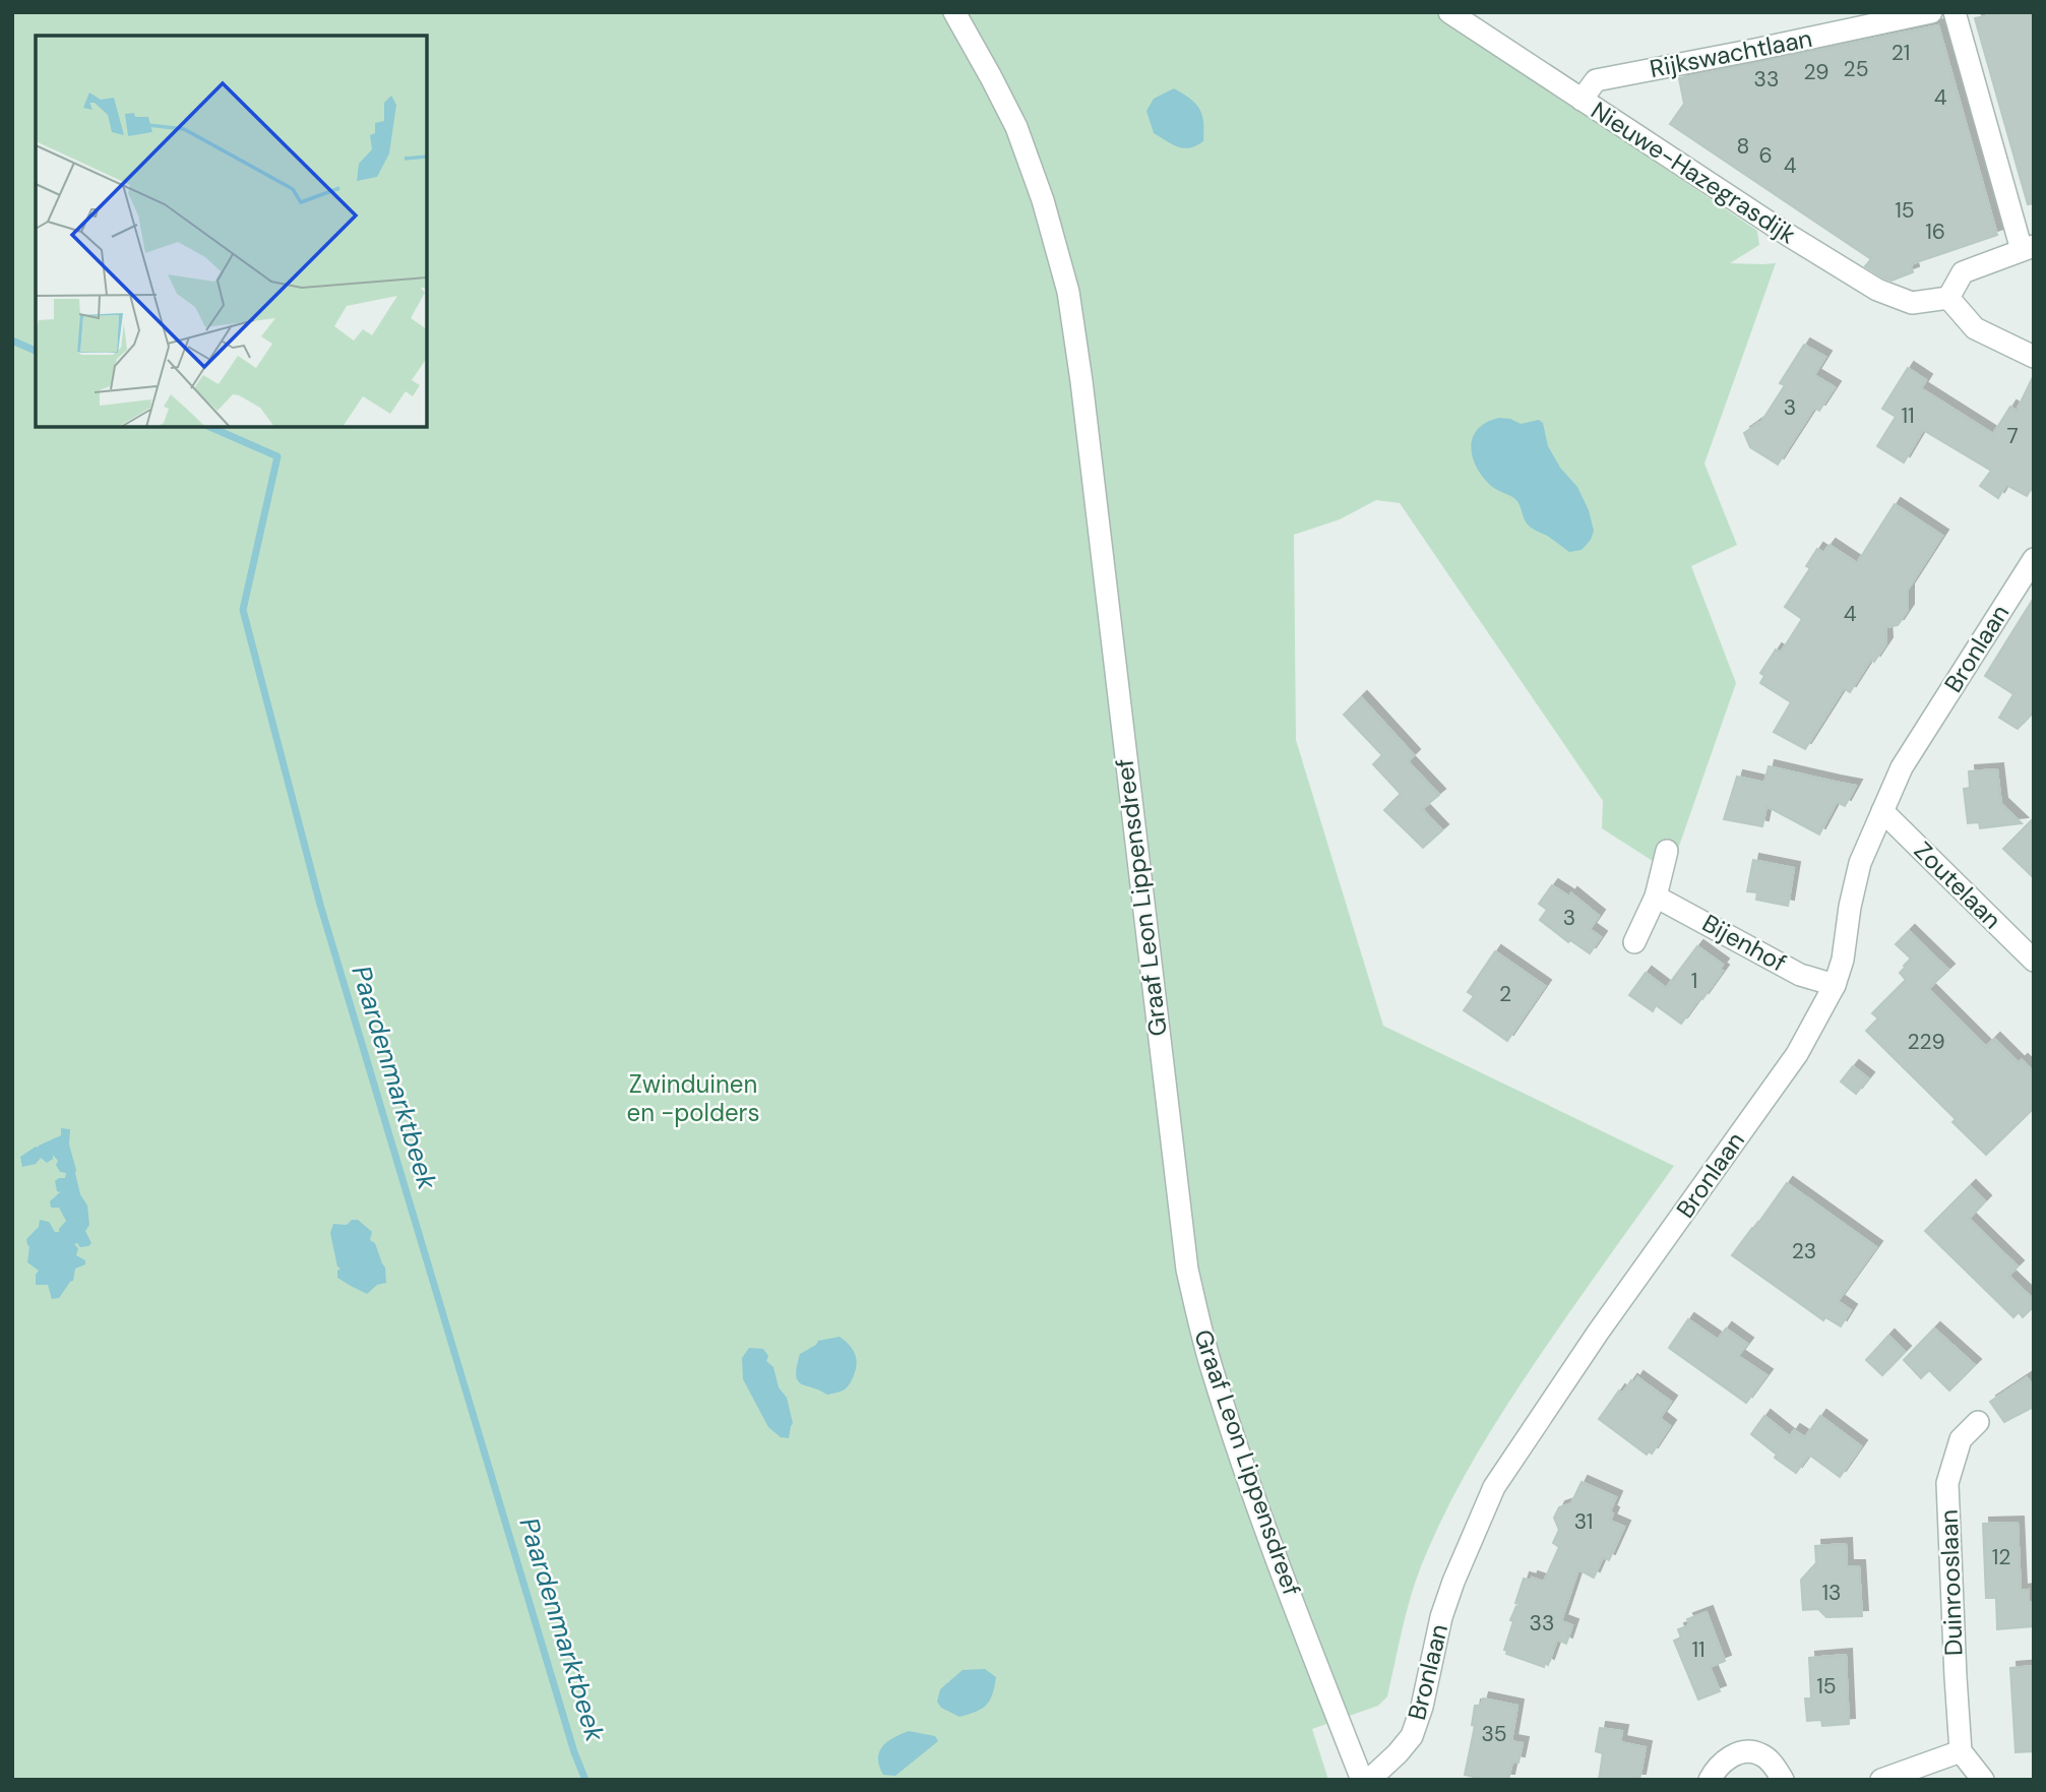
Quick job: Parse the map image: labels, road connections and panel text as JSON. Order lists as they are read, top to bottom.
{
  "streets": {
    "street": [
      "Rijkswachtlaan",
      "Nieuwe-Hazegrasdijk",
      "Bronlaan",
      "Zoutelaan",
      "Graaf Leon Lippensdreef",
      "Bijenhof",
      "Duinrooslaan"
    ]
  },
  "crossings": [
    ["Rijkswachtlaan", "Nieuwe-Hazegrasdijk"],
    ["Bronlaan", "Zoutelaan"],
    ["Bronlaan", "Bijenhof"]
  ],
  "water": ["Paardenmarktbeek"],
  "parks": ["Zwinduinen en -polders"],
  "house_numbers": [
    "21",
    "25",
    "29",
    "33",
    "4",
    "8",
    "6",
    "4",
    "15",
    "16",
    "3",
    "11",
    "7",
    "4",
    "3",
    "1",
    "2",
    "229",
    "23",
    "31",
    "12",
    "13",
    "33",
    "11",
    "15",
    "35"
  ]
}
